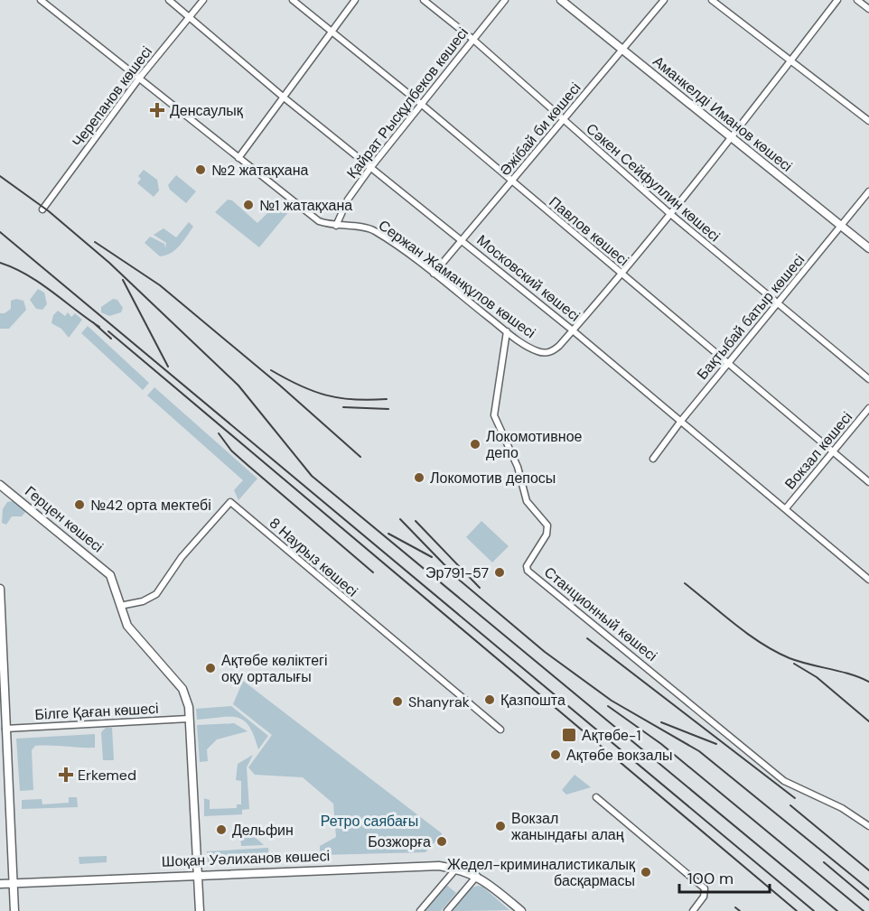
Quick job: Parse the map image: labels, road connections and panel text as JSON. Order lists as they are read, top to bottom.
{
  "streets": {
    "street": [
      "Черепанов көшесі",
      "Қайрат Рысқұлбеков көшесі",
      "Аманкелді Иманов көшесі",
      "Әжібай би көшесі",
      "Сәкен Сейфуллин көшесі",
      "Павлов көшесі",
      "Московский көшесі",
      "Сержан Жаманқұлов көшесі",
      "Бақтыбай батыр көшесі",
      "Вокзал көшесі",
      "Герцен көшесі",
      "8 Наурыз көшесі",
      "Станционный көшесі",
      "Білге Қаған көшесі",
      "Шоқан Уәлиханов көшесі"
    ]
  },
  "crossings": [
    ["Черепанов көшесі", "Московский көшесі"],
    ["Черепанов көшесі", "Сержан Жаманқұлов көшесі"],
    ["Қайрат Рысқұлбеков көшесі", "Сәкен Сейфуллин көшесі"],
    ["Қайрат Рысқұлбеков көшесі", "Павлов көшесі"],
    ["Қайрат Рысқұлбеков көшесі", "Московский көшесі"],
    ["Қайрат Рысқұлбеков көшесі", "Сержан Жаманқұлов көшесі"],
    ["Аманкелді Иманов көшесі", "Әжібай би көшесі"],
    ["Аманкелді Иманов көшесі", "Бақтыбай батыр көшесі"],
    ["Әжібай би көшесі", "Сәкен Сейфуллин көшесі"],
    ["Әжібай би көшесі", "Павлов көшесі"],
    ["Әжібай би көшесі", "Московский көшесі"],
    ["Әжібай би көшесі", "Сержан Жаманқұлов көшесі"],
    ["Сәкен Сейфуллин көшесі", "Бақтыбай батыр көшесі"],
    ["Павлов көшесі", "Бақтыбай батыр көшесі"],
    ["Павлов көшесі", "Вокзал көшесі"],
    ["Московский көшесі", "Сержан Жаманқұлов көшесі"],
    ["Московский көшесі", "Бақтыбай батыр көшесі"],
    ["Московский көшесі", "Вокзал көшесі"],
    ["Сержан Жаманқұлов көшесі", "Станционный көшесі"],
    ["Герцен көшесі", "8 Наурыз көшесі"]
  ],
  "parks": ["Ретро саябағы"],
  "places": {
    "health": ["Денсаулық", "Erkemed"],
    "other": [
      "№2 жатақхана",
      "№1 жатақхана",
      "Локомотивное депо",
      "Локомотив депосы",
      "№42 орта мектебі",
      "Эр791-57",
      "Ақтөбе көліктегі оқу орталығы",
      "Қазпошта",
      "Shanyrak",
      "Ақтөбе вокзалы",
      "Вокзал жанындағы алаң",
      "Дельфин",
      "Бозжорға",
      "Жедел-криминалистикалық басқармасы"
    ],
    "transit": ["Ақтөбе-1"]
  },
  "scale_bar": "100 m"
}
